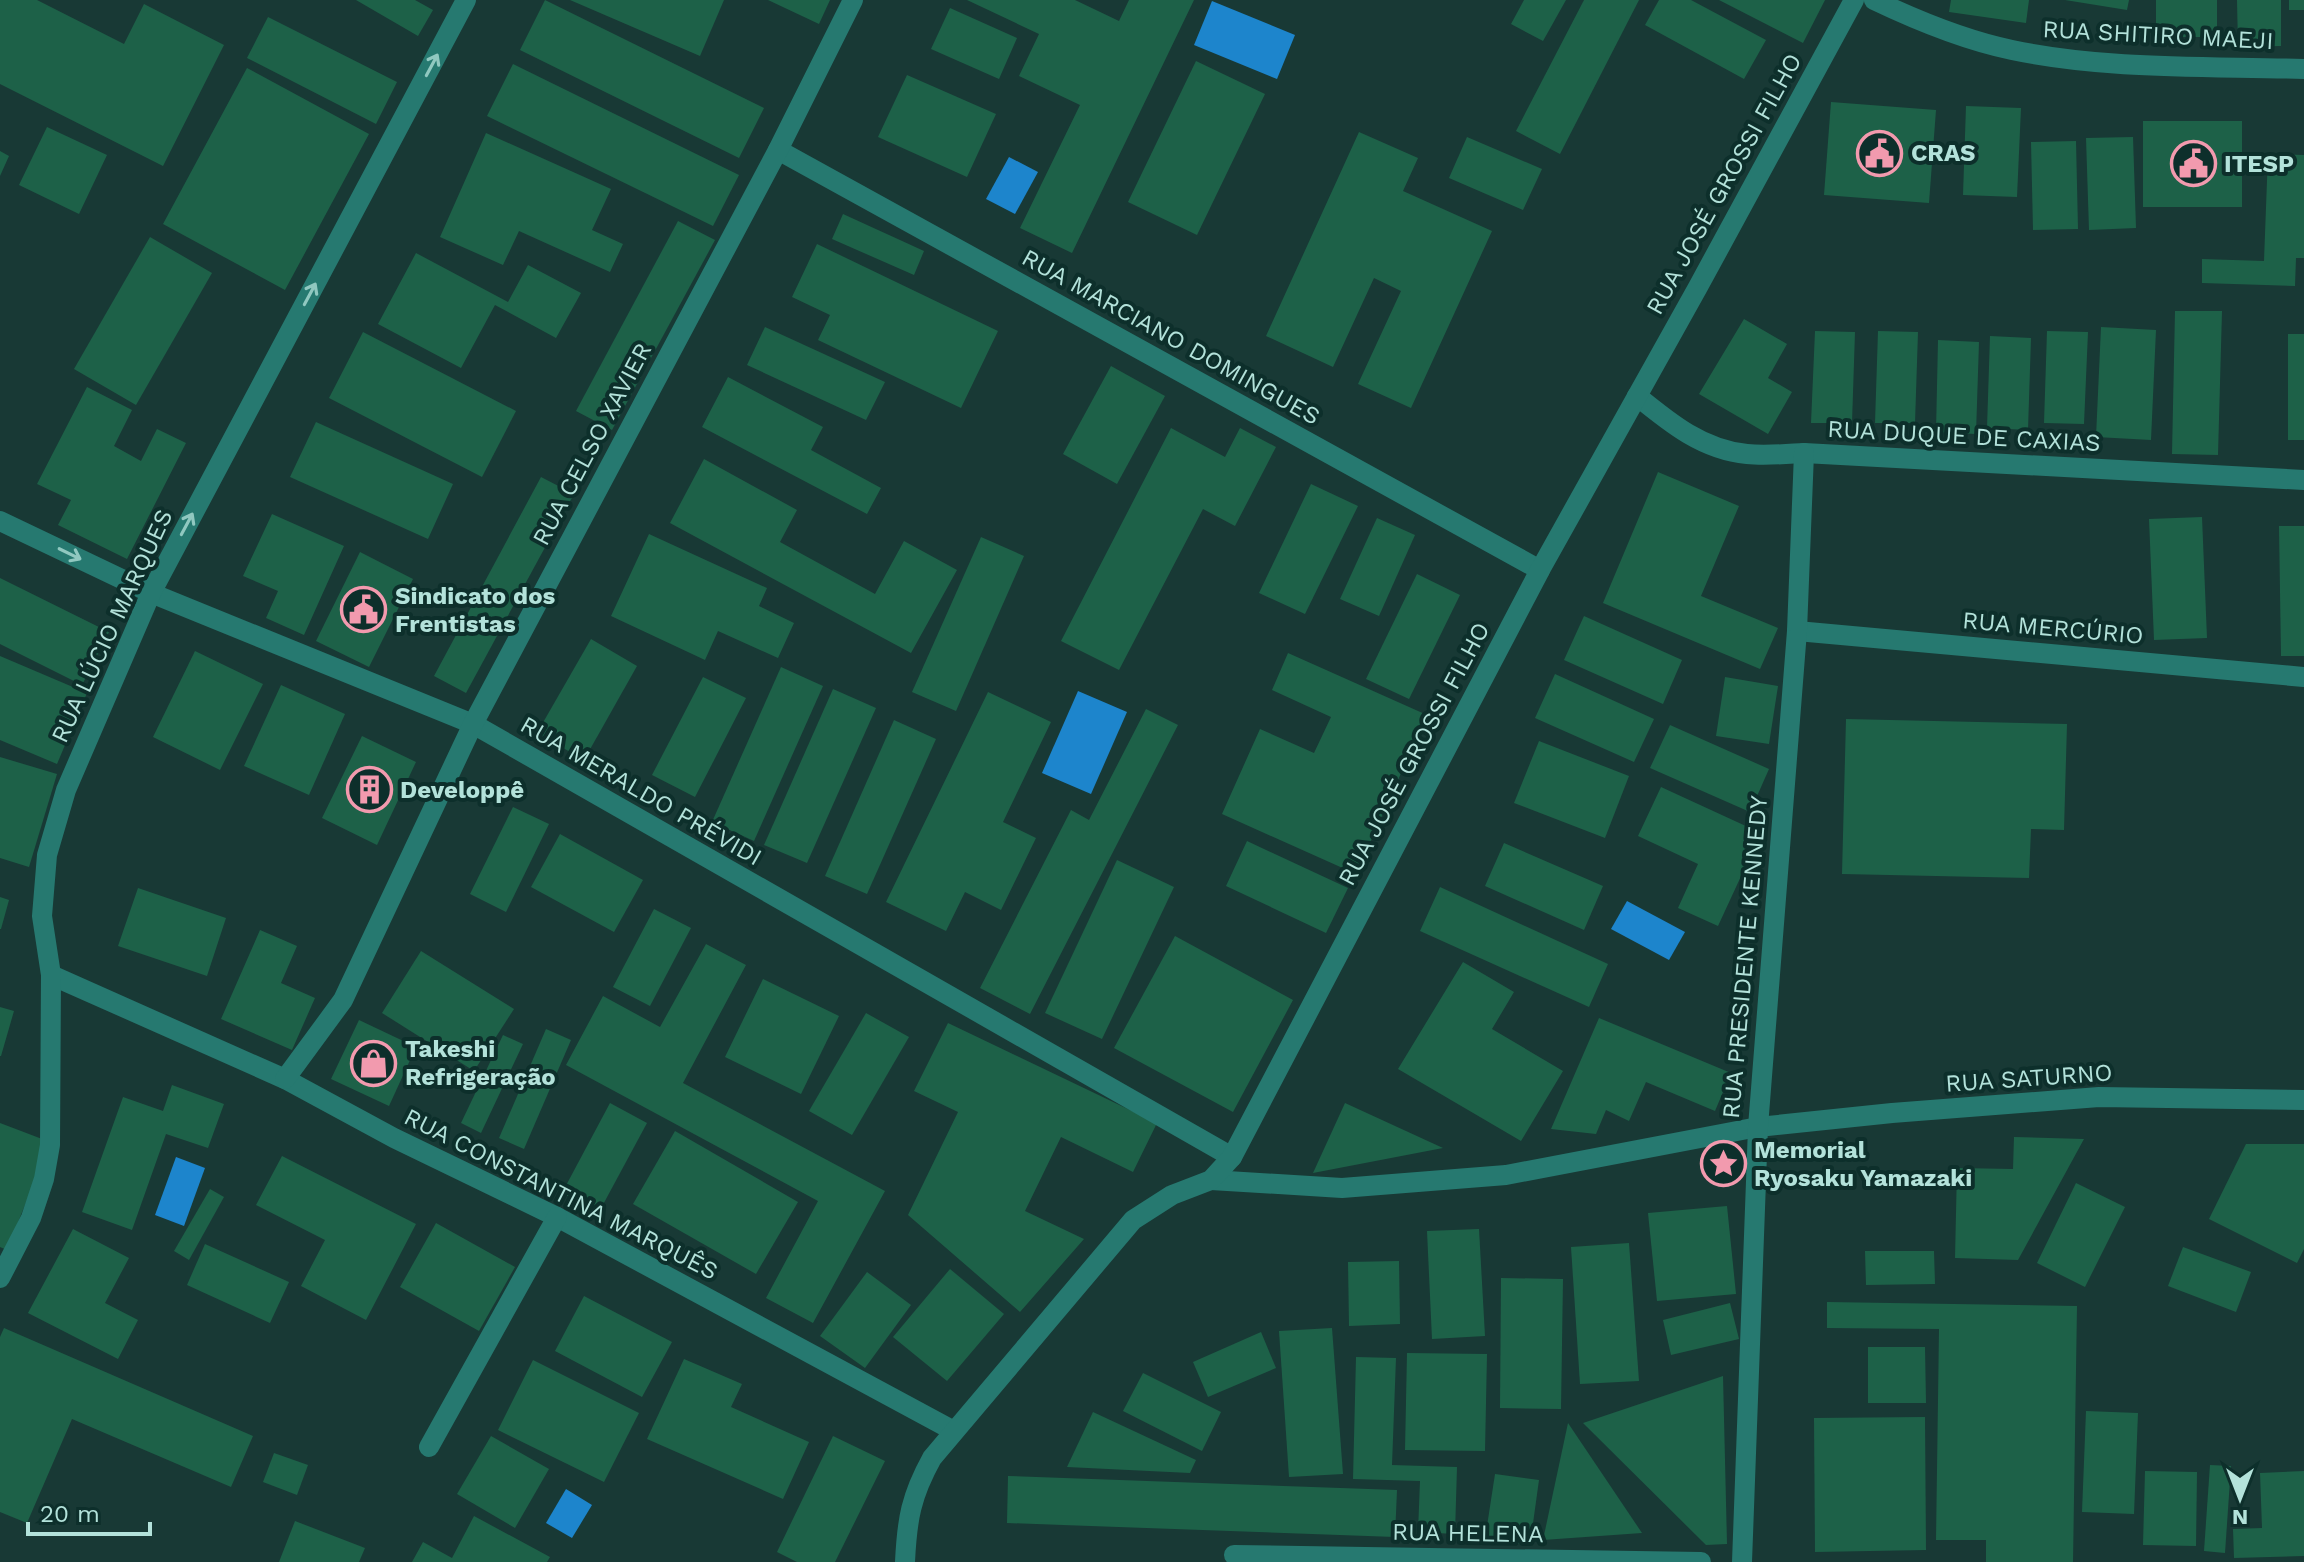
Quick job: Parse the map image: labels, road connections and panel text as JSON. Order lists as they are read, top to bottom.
{
  "streets": {
    "street": [
      "RUA SHITIRO MAEJI",
      "RUA JOSÉ GROSSI FILHO",
      "RUA MARCIANO DOMINGUES",
      "RUA DUQUE DE CAXIAS",
      "RUA CELSO XAVIER",
      "RUA LÚCIO MARQUES",
      "RUA MERCÚRIO",
      "RUA MERALDO PRÉVIDI",
      "RUA PRESIDENTE KENNEDY",
      "RUA SATURNO",
      "RUA CONSTANTINA MARQUÊS",
      "RUA HELENA"
    ]
  },
  "crossings": [
    ["RUA JOSÉ GROSSI FILHO", "RUA MARCIANO DOMINGUES"],
    ["RUA JOSÉ GROSSI FILHO", "RUA DUQUE DE CAXIAS"],
    ["RUA JOSÉ GROSSI FILHO", "RUA MERALDO PRÉVIDI"],
    ["RUA JOSÉ GROSSI FILHO", "RUA SATURNO"],
    ["RUA JOSÉ GROSSI FILHO", "RUA CONSTANTINA MARQUÊS"],
    ["RUA MARCIANO DOMINGUES", "RUA CELSO XAVIER"],
    ["RUA DUQUE DE CAXIAS", "RUA PRESIDENTE KENNEDY"],
    ["RUA CELSO XAVIER", "RUA MERALDO PRÉVIDI"],
    ["RUA CELSO XAVIER", "RUA CONSTANTINA MARQUÊS"],
    ["RUA LÚCIO MARQUES", "RUA MERALDO PRÉVIDI"],
    ["RUA LÚCIO MARQUES", "RUA CONSTANTINA MARQUÊS"],
    ["RUA MERCÚRIO", "RUA PRESIDENTE KENNEDY"],
    ["RUA PRESIDENTE KENNEDY", "RUA SATURNO"]
  ],
  "one_way": ["RUA LÚCIO MARQUES"],
  "places": {
    "public building": ["CRAS", "ITESP", "Sindicato dos Frentistas"],
    "building": ["Developpê"],
    "shop": ["Takeshi Refrigeração"],
    "place": ["Memorial Ryosaku Yamazaki"]
  },
  "scale_bar": "20 m",
  "north": "bottom"
}
